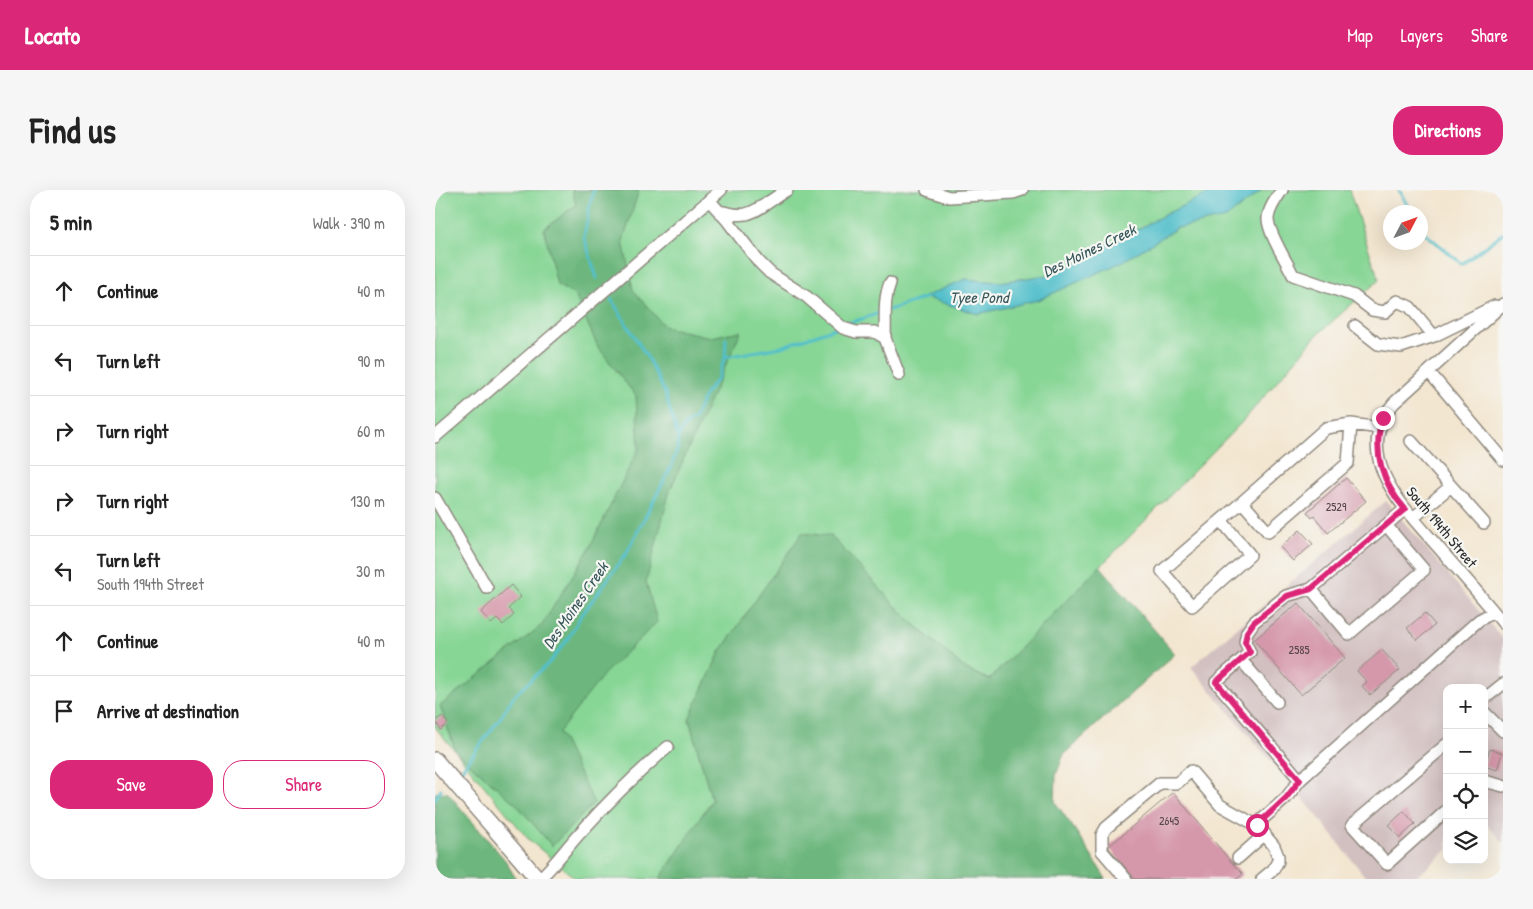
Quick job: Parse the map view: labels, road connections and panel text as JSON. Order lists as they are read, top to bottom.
{
  "streets": {
    "street": ["South 194th Street"]
  },
  "water": ["Des Moines Creek", "Tyee Pond"],
  "house_numbers": ["2529", "2585", "2645"],
  "north": "top right",
  "page": {
    "header": "Locato",
    "nav": ["Map", "Layers", "Share"],
    "buttons": [
      "Directions",
      ["Save", "Share"]
    ],
    "title": "Find us",
    "heading": ["5 min", "Walk · 390 m"],
    "list": [
      ["Continue", "40 m"],
      ["Turn left", "90 m"],
      ["Turn right", "60 m"],
      ["Turn right", "130 m"],
      ["Turn left", "South 194th Street", "30 m"],
      ["Continue", "40 m"],
      "Arrive at destination"
    ],
    "map_buttons": ["+", "−"]
  }
}
